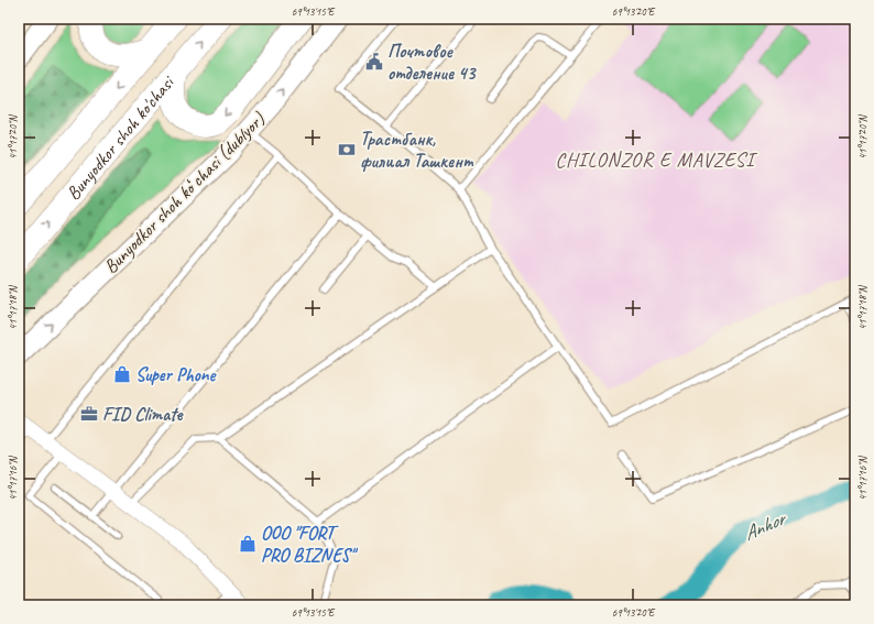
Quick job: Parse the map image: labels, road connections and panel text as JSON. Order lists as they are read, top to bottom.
{
  "streets": {
    "main road": ["Bunyodkor shoh ko'chasi"],
    "street": ["Bunyodkor shoh koʻchasi (dublyor)"]
  },
  "one_way": ["Bunyodkor shoh koʻchasi (dublyor)"],
  "districts": ["CHILONZOR E MAVZESI"],
  "water": ["Anhor"],
  "places": {
    "public building": ["Почтовое отделение 43"],
    "bank": ["Трастбанк, филиал Ташкент"],
    "shop": ["Super Phone", "OOO \"FORT PRO BIZNES\""],
    "office": ["FID Climate"]
  },
  "coordinates": [
    "69°13'15\"E",
    "69°13'20\"E",
    "41°17'20\"N",
    "41°17'18\"N",
    "41°17'16\"N"
  ]
}
